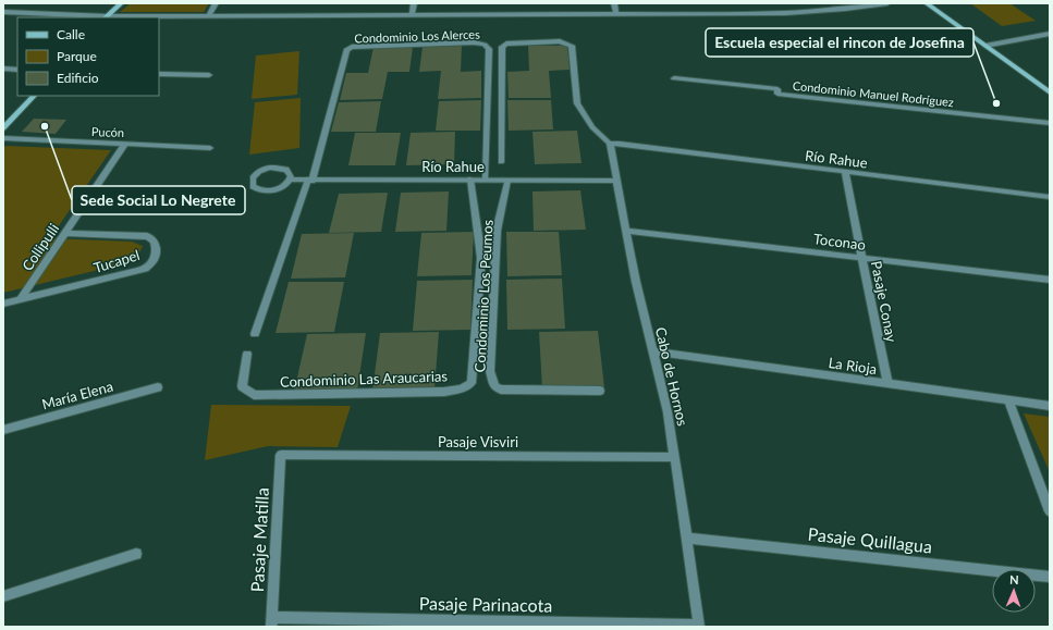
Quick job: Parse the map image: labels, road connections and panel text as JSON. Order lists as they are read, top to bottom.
{
  "streets": {
    "street": [
      "Condominio Los Alerces",
      "Condominio Manuel Rodríguez",
      "Pucón",
      "Río Rahue",
      "Toconao",
      "Collipulli",
      "Tucapel",
      "Condominio Los Peumos",
      "Pasaje Conay",
      "La Rioja",
      "Cabo de Hornos",
      "Condominio Las Araucarias",
      "María Elena",
      "Pasaje Visviri",
      "Pasaje Matilla",
      "Pasaje Quillagua",
      "Pasaje Parinacota"
    ]
  },
  "crossings": [
    ["Condominio Los Alerces", "Río Rahue"],
    ["Pucón", "Collipulli"],
    ["Río Rahue", "Condominio Los Peumos"],
    ["Río Rahue", "Pasaje Conay"],
    ["Río Rahue", "Cabo de Hornos"],
    ["Río Rahue", "Condominio Las Araucarias"],
    ["Toconao", "Pasaje Conay"],
    ["Toconao", "Cabo de Hornos"],
    ["Collipulli", "Tucapel"],
    ["Pasaje Conay", "La Rioja"],
    ["La Rioja", "Cabo de Hornos"],
    ["Cabo de Hornos", "Pasaje Visviri"],
    ["Cabo de Hornos", "Pasaje Quillagua"],
    ["Cabo de Hornos", "Pasaje Parinacota"],
    ["Pasaje Visviri", "Pasaje Matilla"],
    ["Pasaje Matilla", "Pasaje Parinacota"]
  ],
  "places": ["Escuela especial el rincon de Josefina", "Sede Social Lo Negrete"],
  "legend": ["Calle", "Parque", "Edificio"],
  "north": "top"
}
